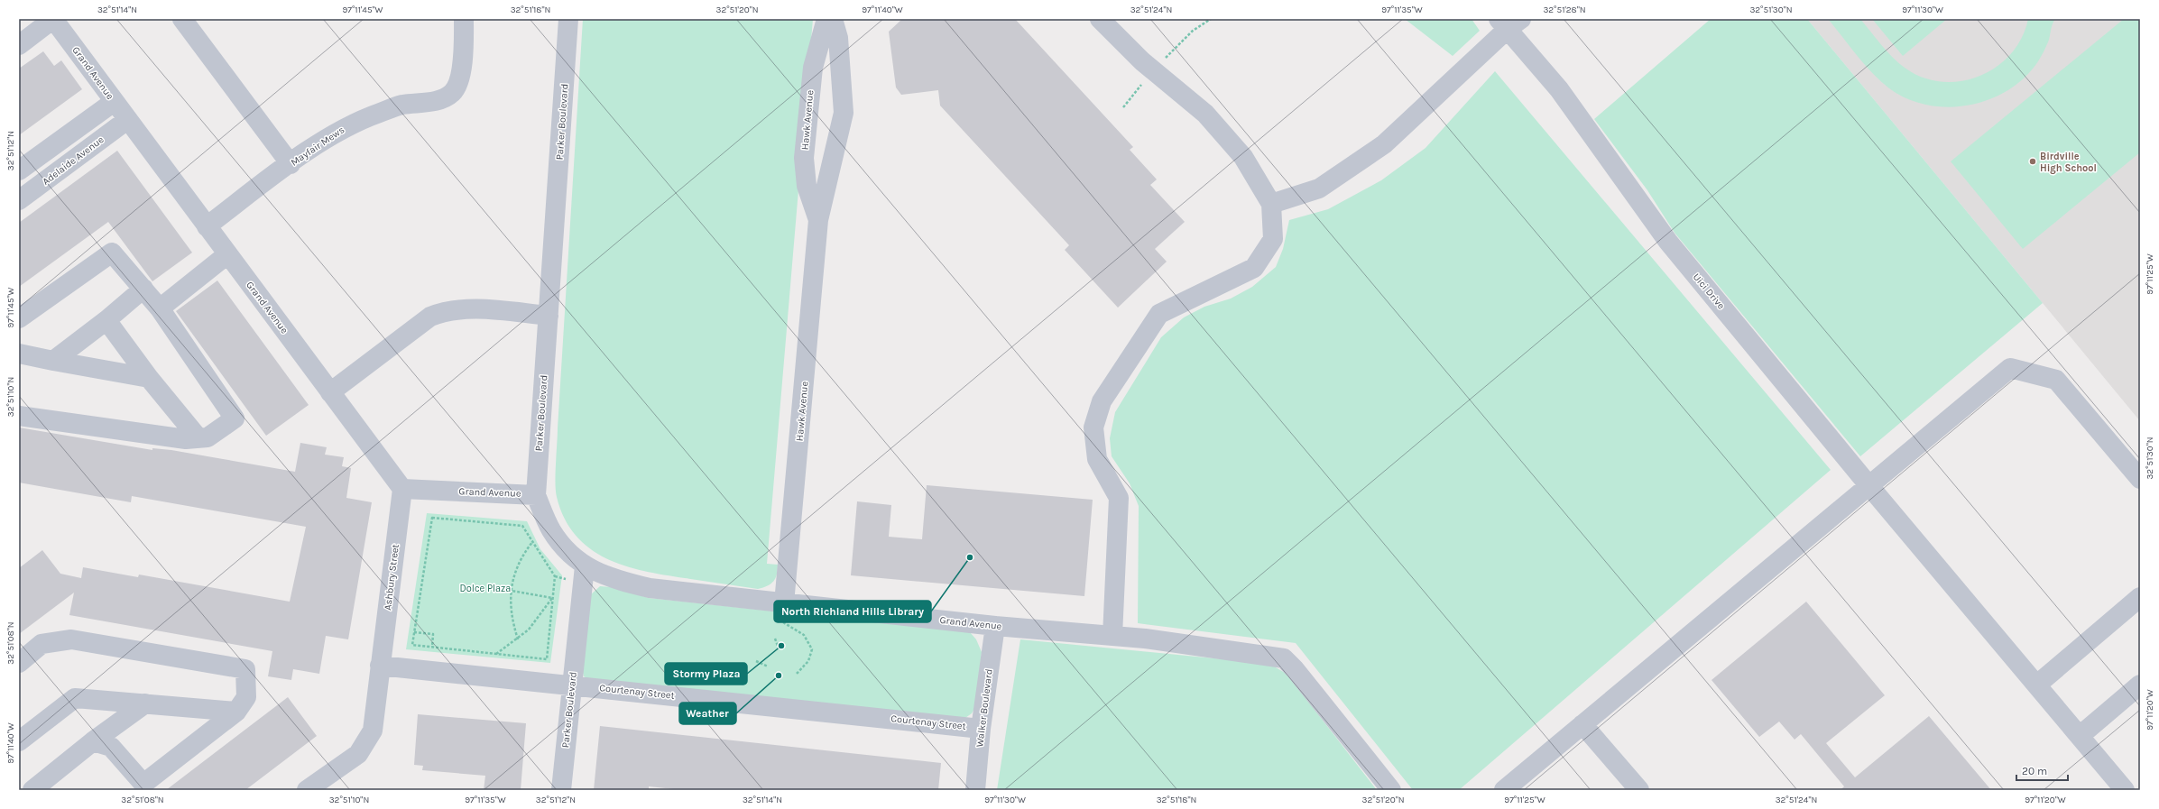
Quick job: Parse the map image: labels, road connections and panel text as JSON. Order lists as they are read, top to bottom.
{
  "streets": {
    "street": [
      "Grand Avenue",
      "Hawk Avenue",
      "Parker Boulevard",
      "Mayfair Mews",
      "Adelaide Avenue",
      "Uici Drive",
      "Ashbury Street",
      "Courtenay Street",
      "Walker Boulevard"
    ]
  },
  "crossings": [
    ["Grand Avenue", "Hawk Avenue"],
    ["Grand Avenue", "Parker Boulevard"],
    ["Grand Avenue", "Mayfair Mews"],
    ["Grand Avenue", "Adelaide Avenue"],
    ["Grand Avenue", "Ashbury Street"],
    ["Grand Avenue", "Walker Boulevard"],
    ["Parker Boulevard", "Courtenay Street"],
    ["Ashbury Street", "Courtenay Street"],
    ["Courtenay Street", "Walker Boulevard"]
  ],
  "parks": ["Dolce Plaza"],
  "places": [
    "Birdville High School",
    "North Richland Hills Library",
    "Stormy Plaza",
    "Weather"
  ],
  "scale_bar": "20 m",
  "coordinates": [
    "32°51'14\"N",
    "97°11'45\"W",
    "32°51'18\"N",
    "32°51'20\"N",
    "97°11'40\"W",
    "32°51'24\"N",
    "97°11'35\"W",
    "32°51'28\"N",
    "32°51'30\"N",
    "97°11'30\"W",
    "32°51'12\"N",
    "97°11'25\"W",
    "32°51'10\"N",
    "32°51'08\"N",
    "97°11'20\"W"
  ]
}
